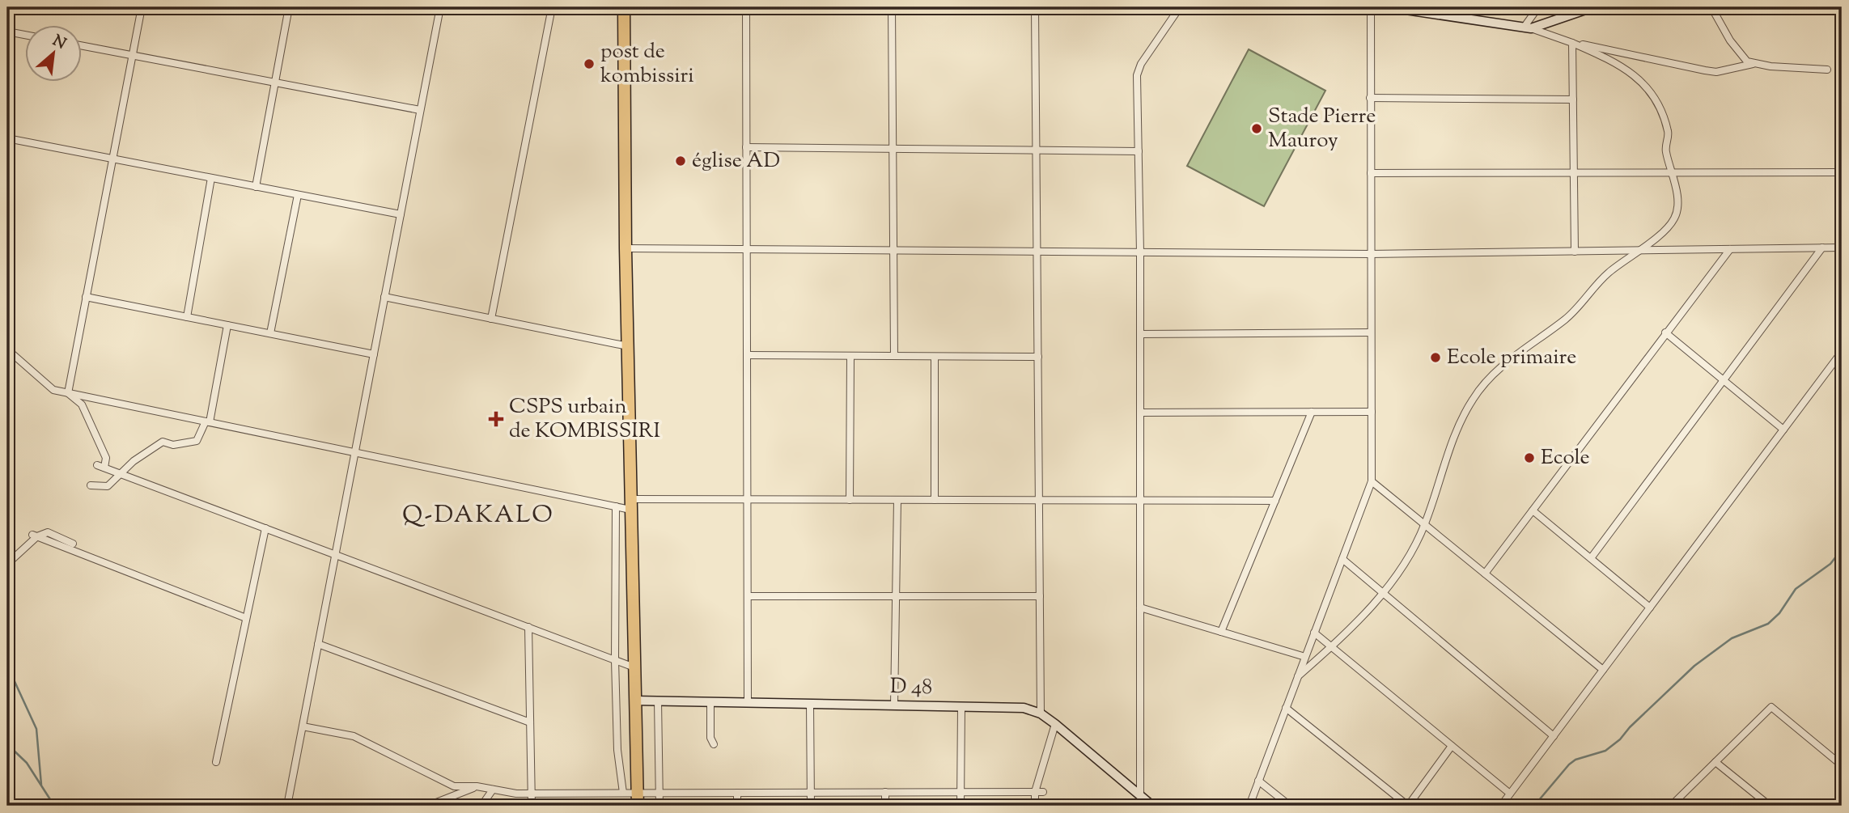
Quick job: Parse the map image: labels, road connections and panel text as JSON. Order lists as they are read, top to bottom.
{
  "streets": {
    "street": ["D 48"]
  },
  "districts": ["Q-DAKALO"],
  "places": {
    "other": [
      "post de kombissiri",
      "Stade Pierre Mauroy",
      "église AD",
      "Ecole primaire",
      "Ecole"
    ],
    "health": ["CSPS urbain de KOMBISSIRI"]
  },
  "north": "top right"
}
